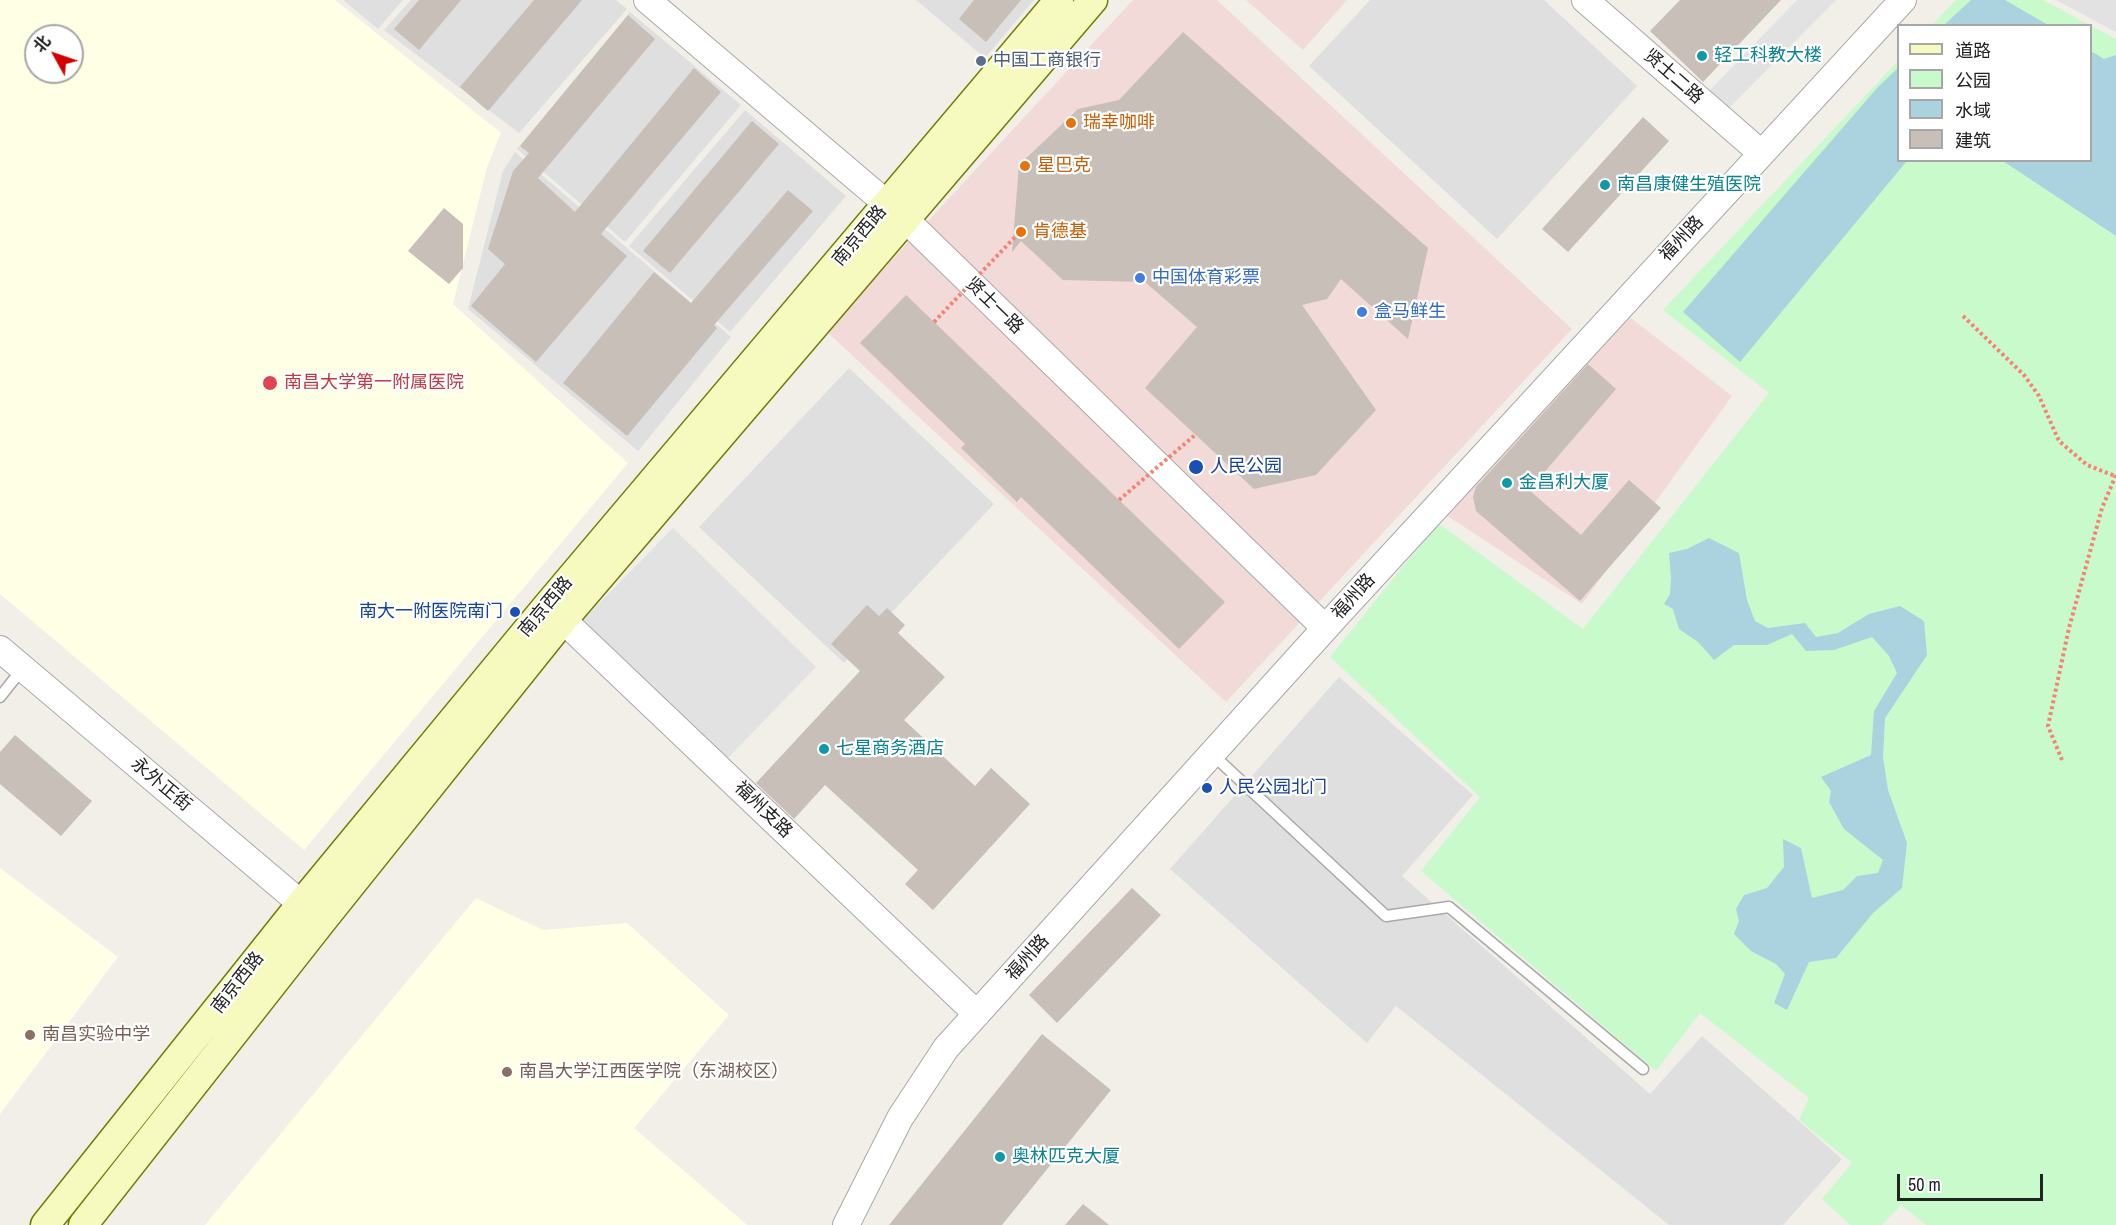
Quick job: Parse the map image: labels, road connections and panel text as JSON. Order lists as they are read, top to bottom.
{
  "streets": {
    "main road": ["南京西路"],
    "street": [
      "贤士二路",
      "福州路",
      "贤士一路",
      "永外正街",
      "福州支路"
    ]
  },
  "crossings": [
    ["贤士二路", "福州路"],
    ["南京西路", "贤士一路"],
    ["南京西路", "永外正街"],
    ["南京西路", "福州支路"],
    ["福州路", "贤士一路"],
    ["福州路", "福州支路"]
  ],
  "places": [
    "轻工科教大楼",
    "中国工商银行",
    "瑞幸咖啡",
    "星巴克",
    "南昌康健生殖医院",
    "肯德基",
    "中国体育彩票",
    "盒马鲜生",
    "南昌大学第一附属医院",
    "人民公园",
    "金昌利大厦",
    "南大一附医院南门",
    "七星商务酒店",
    "人民公园北门",
    "南昌实验中学",
    "南昌大学江西医学院（东湖校区）",
    "奥林匹克大厦"
  ],
  "legend": [
    "道路",
    "公园",
    "水域",
    "建筑"
  ],
  "scale_bar": "50 m",
  "north": "top left"
}
